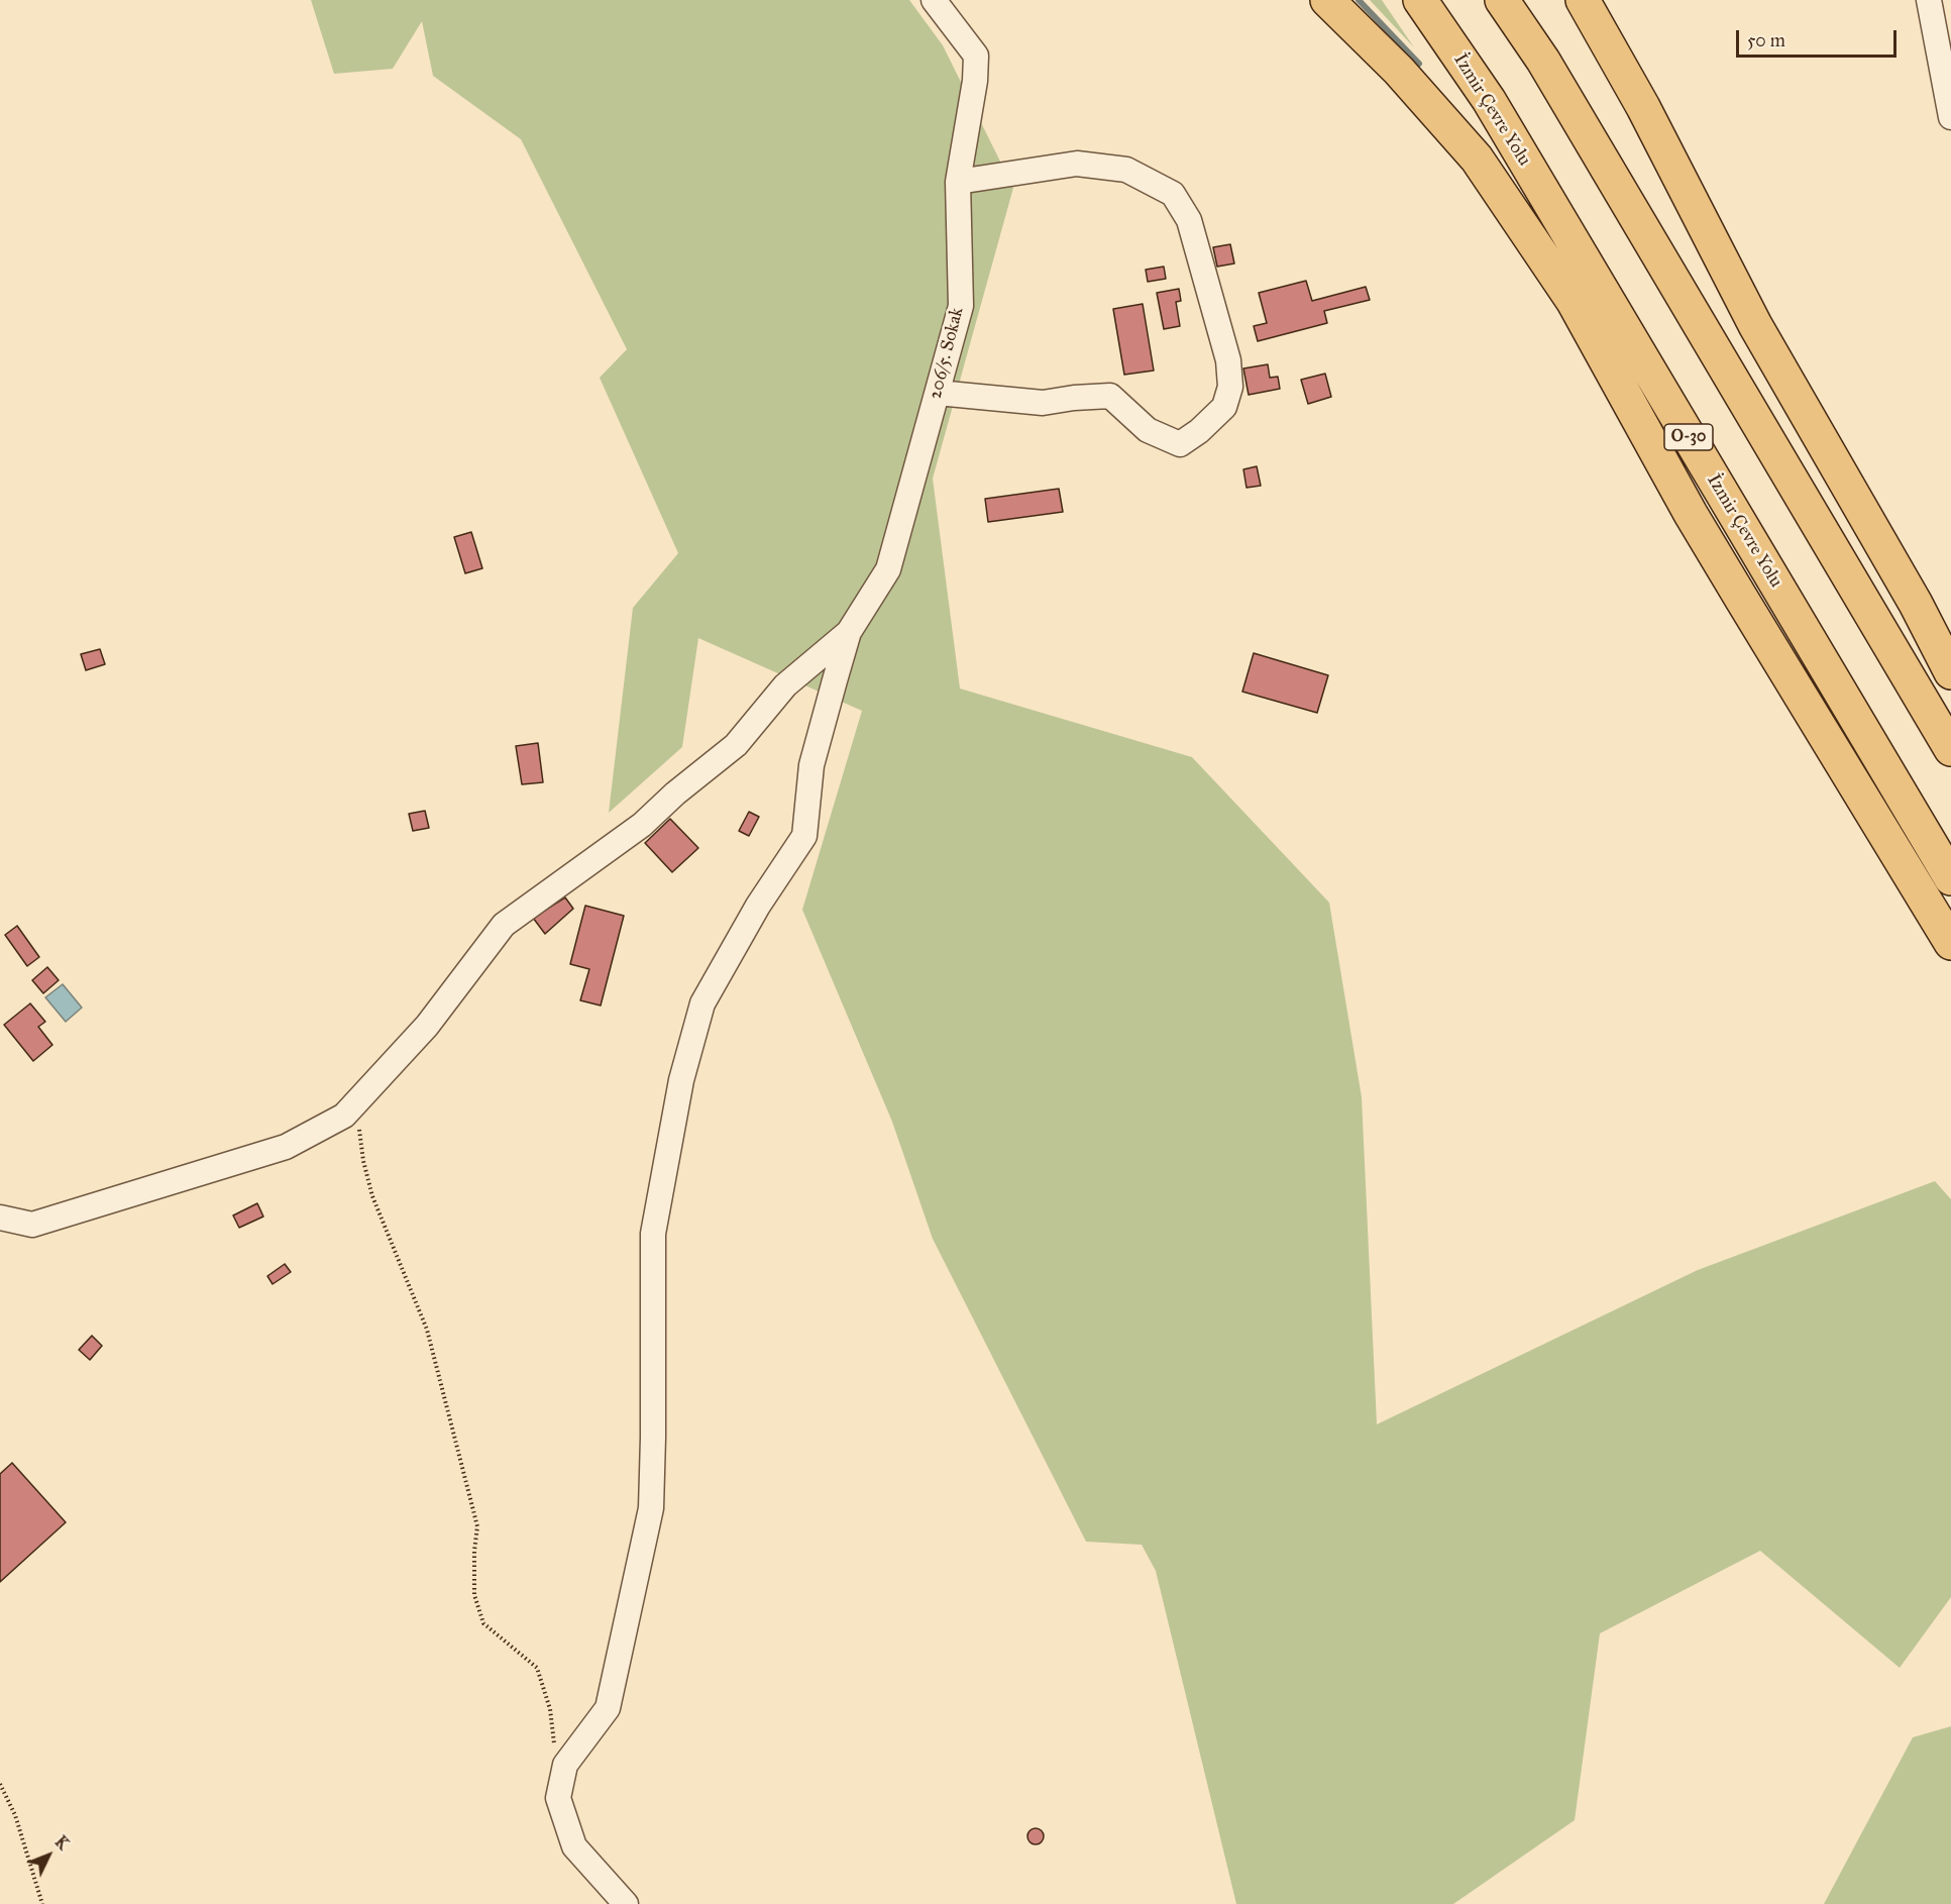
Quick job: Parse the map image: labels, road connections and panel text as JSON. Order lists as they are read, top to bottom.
{
  "streets": {
    "highway": ["İzmir Çevre Yolu", "O-30"],
    "street": ["206/5. Sokak"]
  },
  "scale_bar": "50 m",
  "north": "top right"
}
